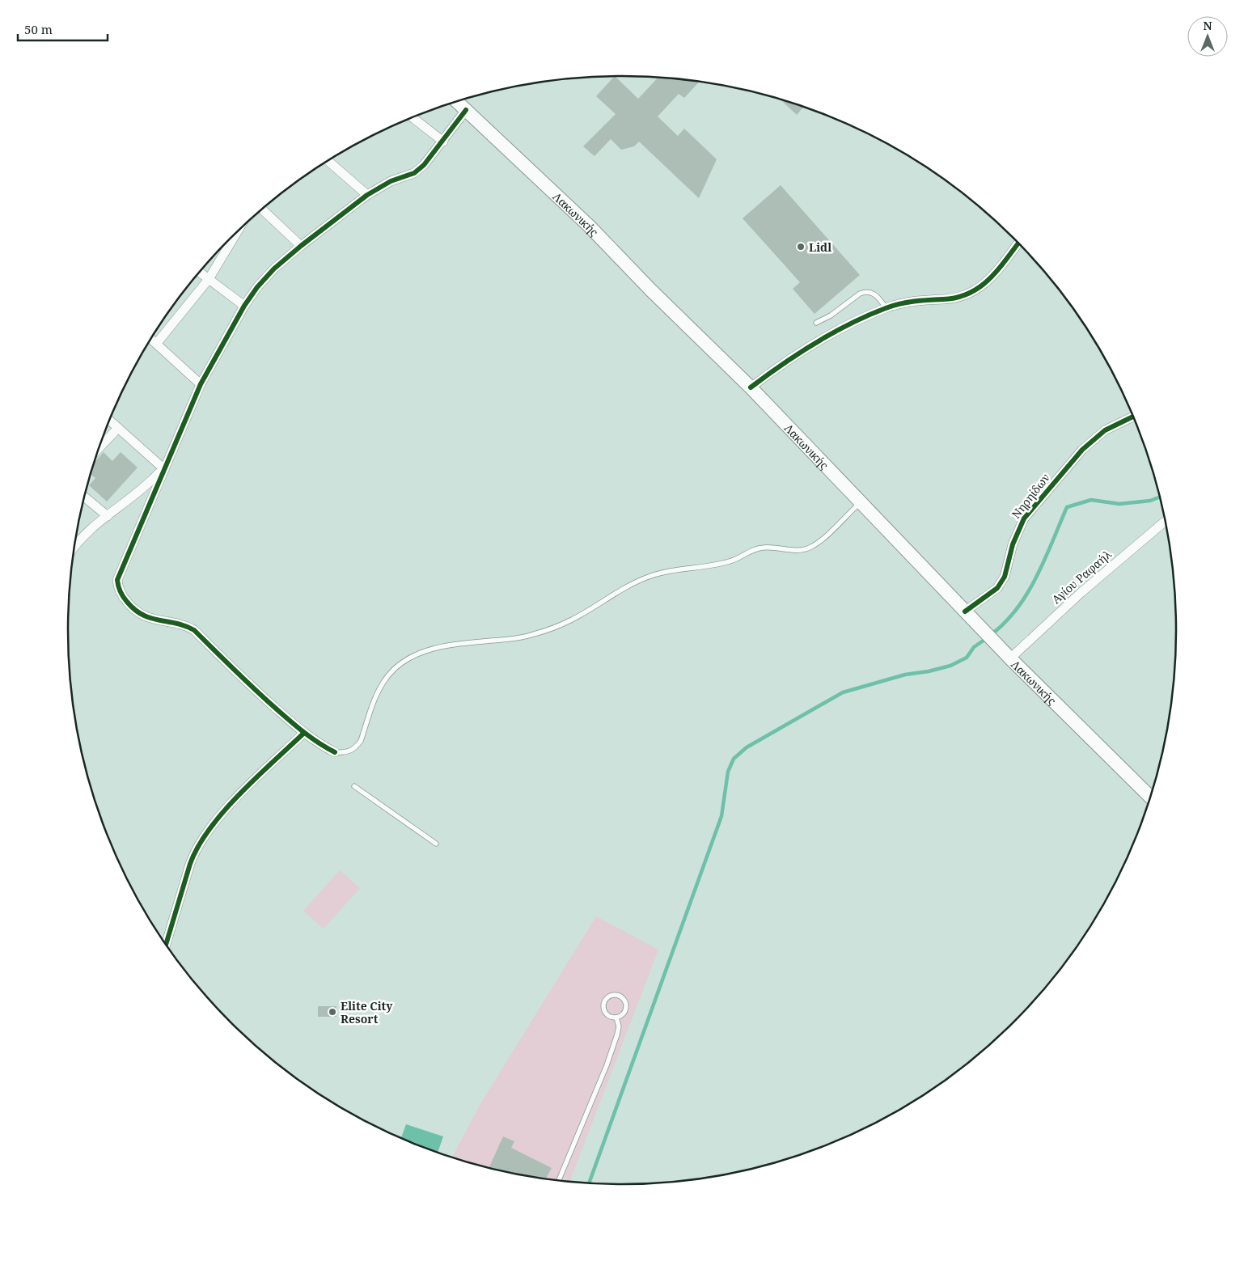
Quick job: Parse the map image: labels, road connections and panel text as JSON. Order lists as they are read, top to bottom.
{
  "streets": {
    "main road": ["Λακωνικής"],
    "street": ["Νηρηίδων", "Αγίου Ραφαήλ"]
  },
  "crossings": [
    ["Λακωνικής", "Νηρηίδων"],
    ["Λακωνικής", "Αγίου Ραφαήλ"]
  ],
  "places": ["Lidl", "Elite City Resort"],
  "scale_bar": "50 m",
  "north": "top"
}
